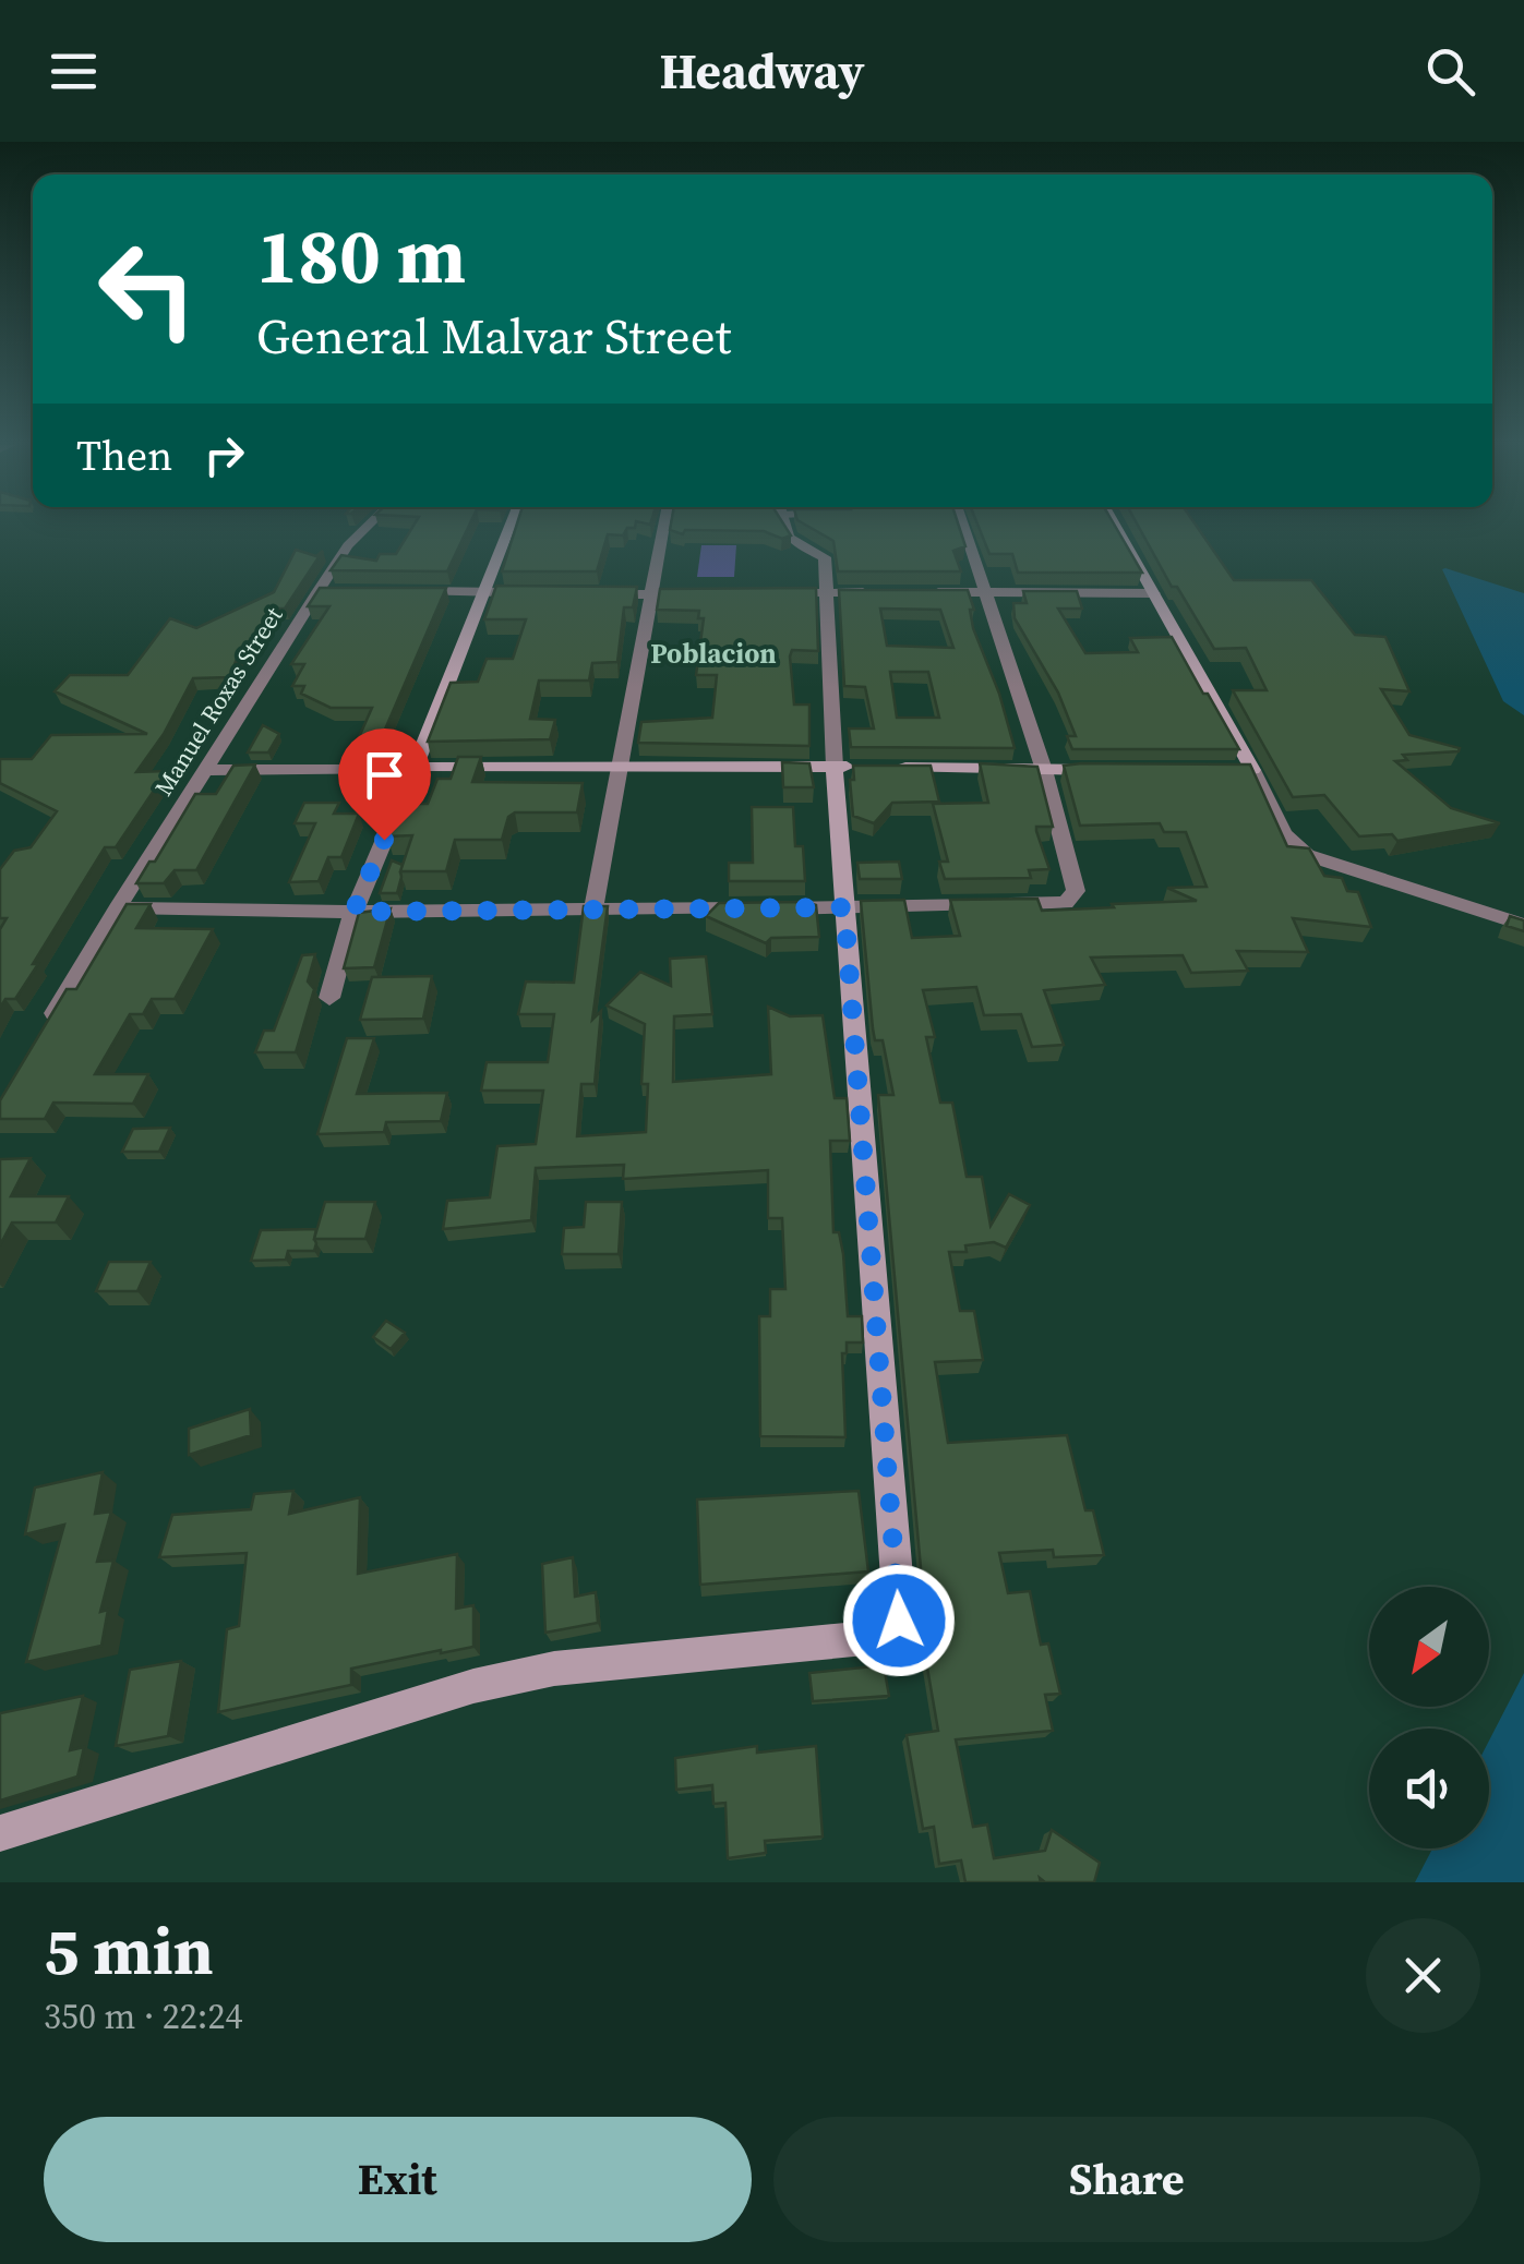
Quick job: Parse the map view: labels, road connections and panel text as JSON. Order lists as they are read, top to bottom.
{
  "streets": {
    "street": ["Manuel Roxas Street"]
  },
  "districts": ["Poblacion"],
  "north": "bottom left",
  "page": {
    "header": "Headway",
    "turn": ["180 m", "General Malvar Street"],
    "then": "Then",
    "heading": ["5 min", "350 m · 22:24"],
    "buttons": ["Exit", "Share"]
  }
}
